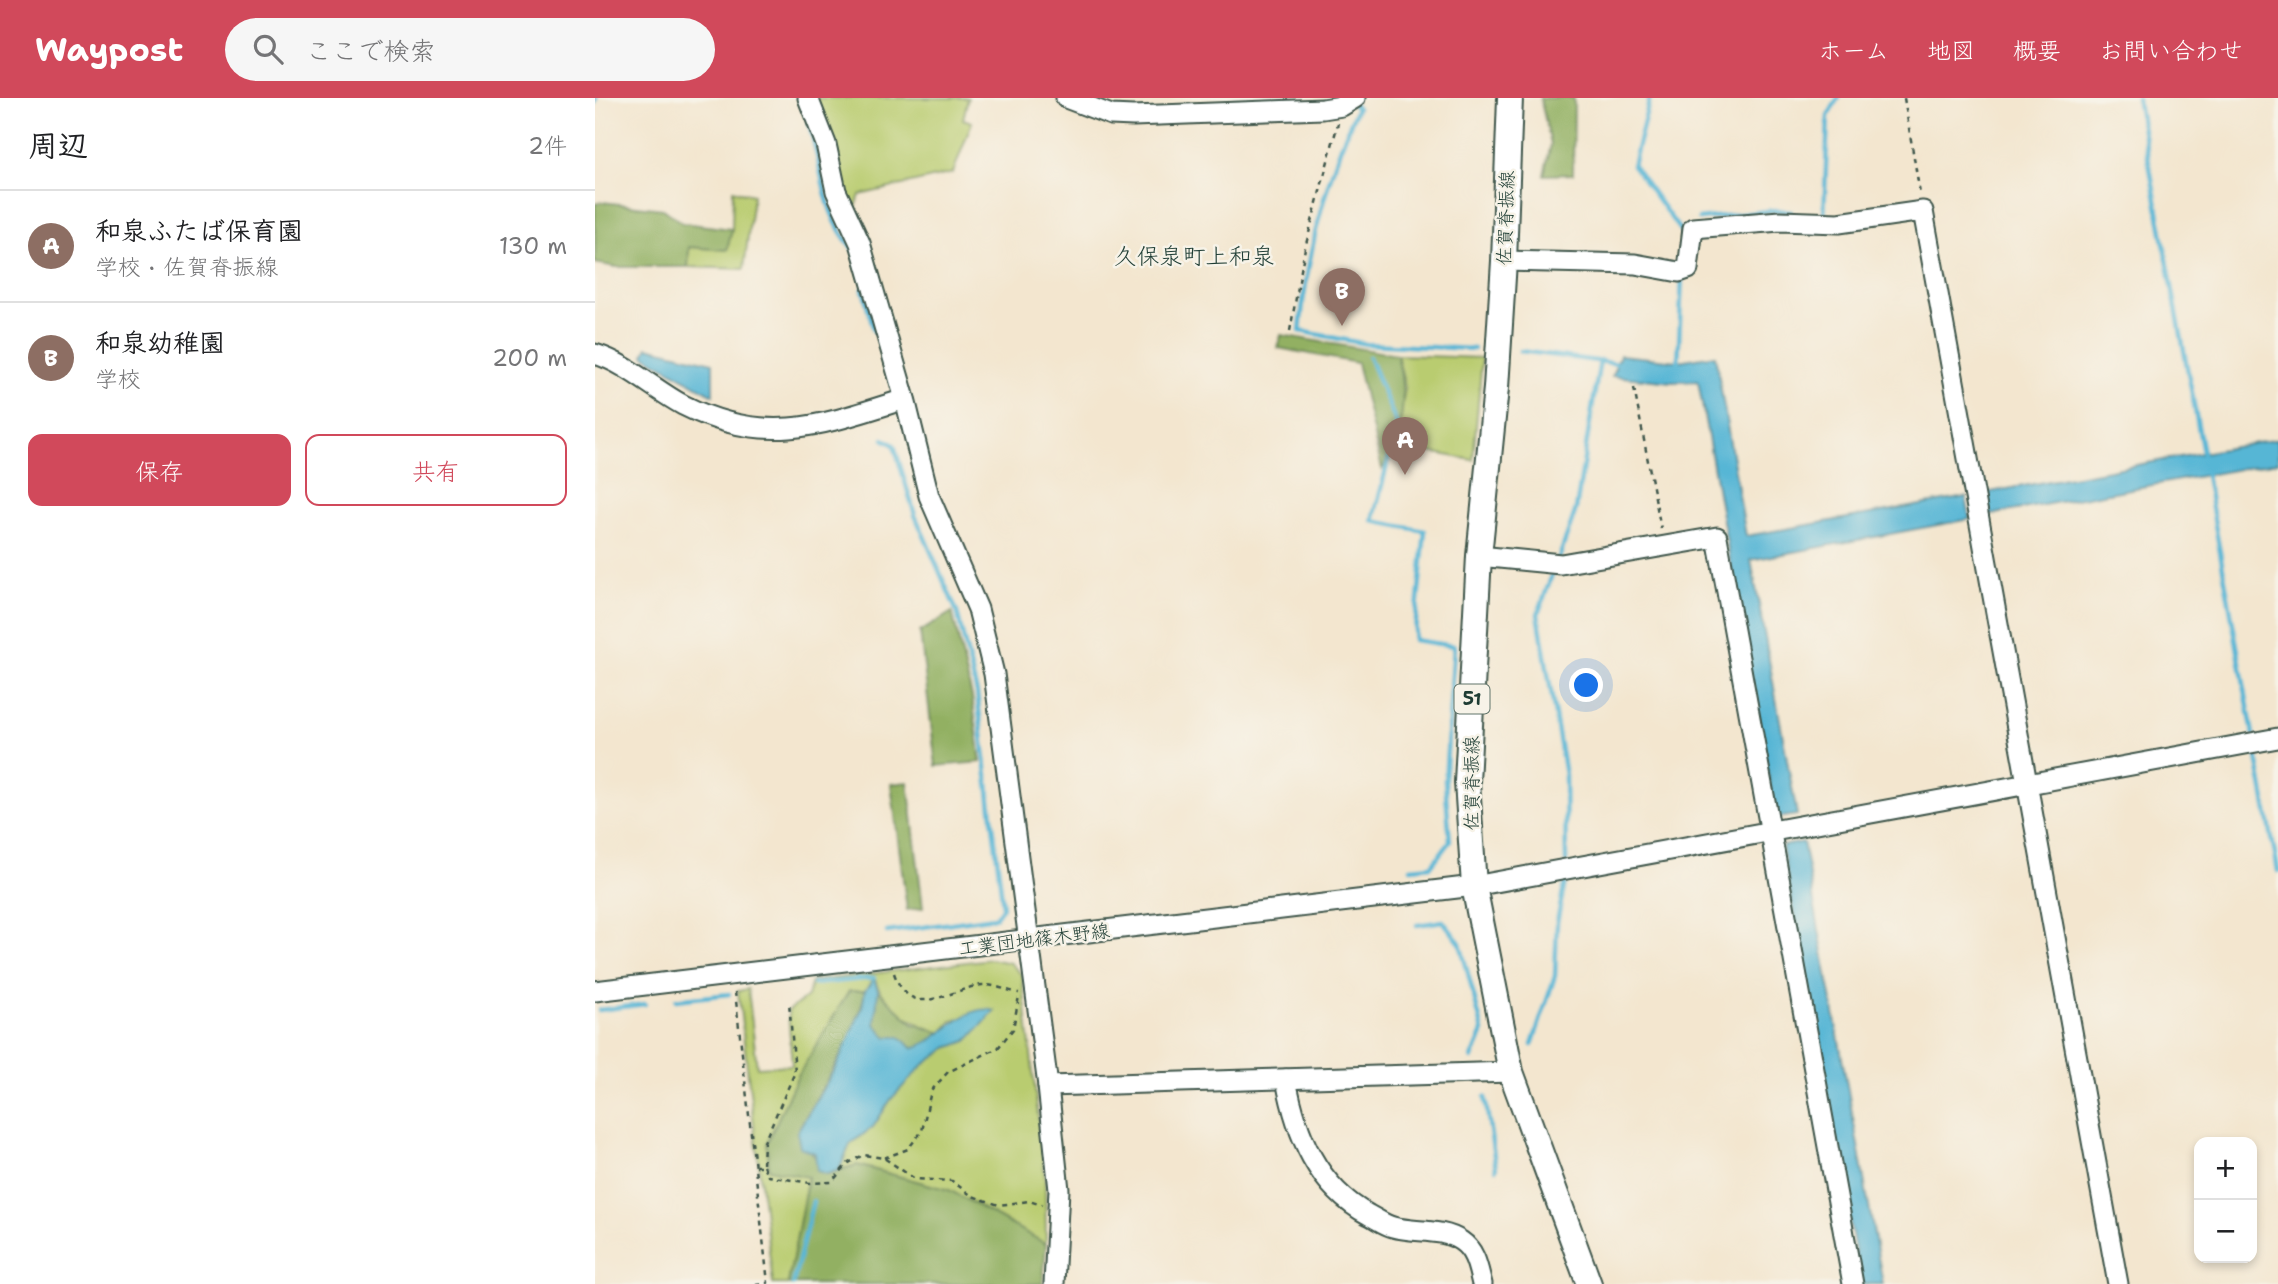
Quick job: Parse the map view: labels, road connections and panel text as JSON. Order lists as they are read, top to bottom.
{
  "streets": {
    "main road": ["佐賀脊振線", "51"],
    "street": ["工業団地篠木野線"]
  },
  "crossings": [
    ["佐賀脊振線", "工業団地篠木野線"]
  ],
  "districts": ["久保泉町上和泉"],
  "page": {
    "header": "Waypost",
    "search": "ここで検索",
    "nav": [
      "ホーム",
      "地図",
      "概要",
      "お問い合わせ"
    ],
    "heading": ["周辺", "2件"],
    "list": [
      {
        "mark": "A",
        "name": "和泉ふたば保育園",
        "note": "学校 · 佐賀脊振線",
        "value": "130 m"
      },
      {
        "mark": "B",
        "name": "和泉幼稚園",
        "note": "学校",
        "value": "200 m"
      }
    ],
    "pins": ["B", "A"],
    "buttons": ["保存", "共有"],
    "map_buttons": ["+", "−"]
  }
}
